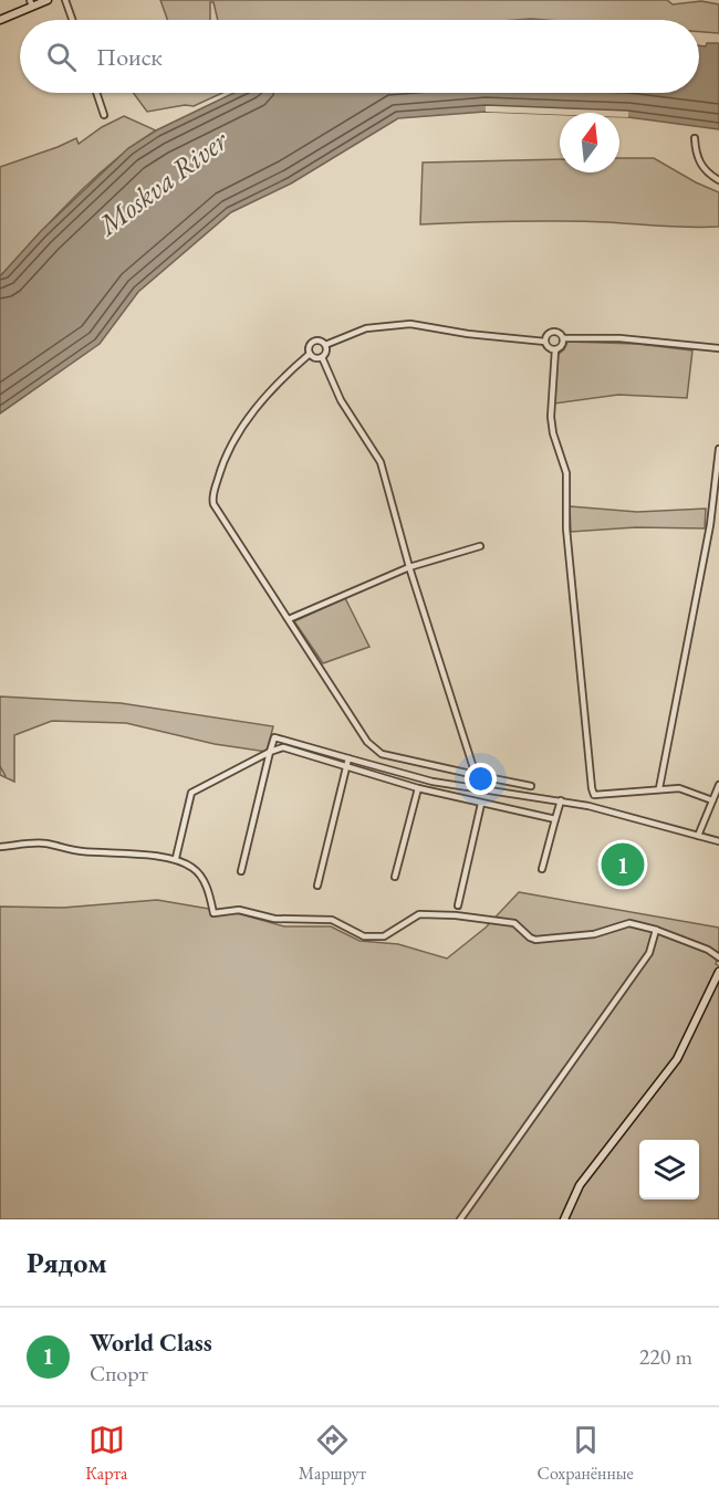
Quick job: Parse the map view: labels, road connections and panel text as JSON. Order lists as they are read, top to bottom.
{
  "water": ["Moskva River"],
  "north": "top",
  "page": {
    "search": "Поиск",
    "pins": "1",
    "heading": "Рядом",
    "list": [
      {
        "mark": "1",
        "name": "World Class",
        "note": "Спорт",
        "value": "220 m"
      }
    ],
    "nav": ["Карта", "Маршрут", "Сохранённые"]
  }
}
